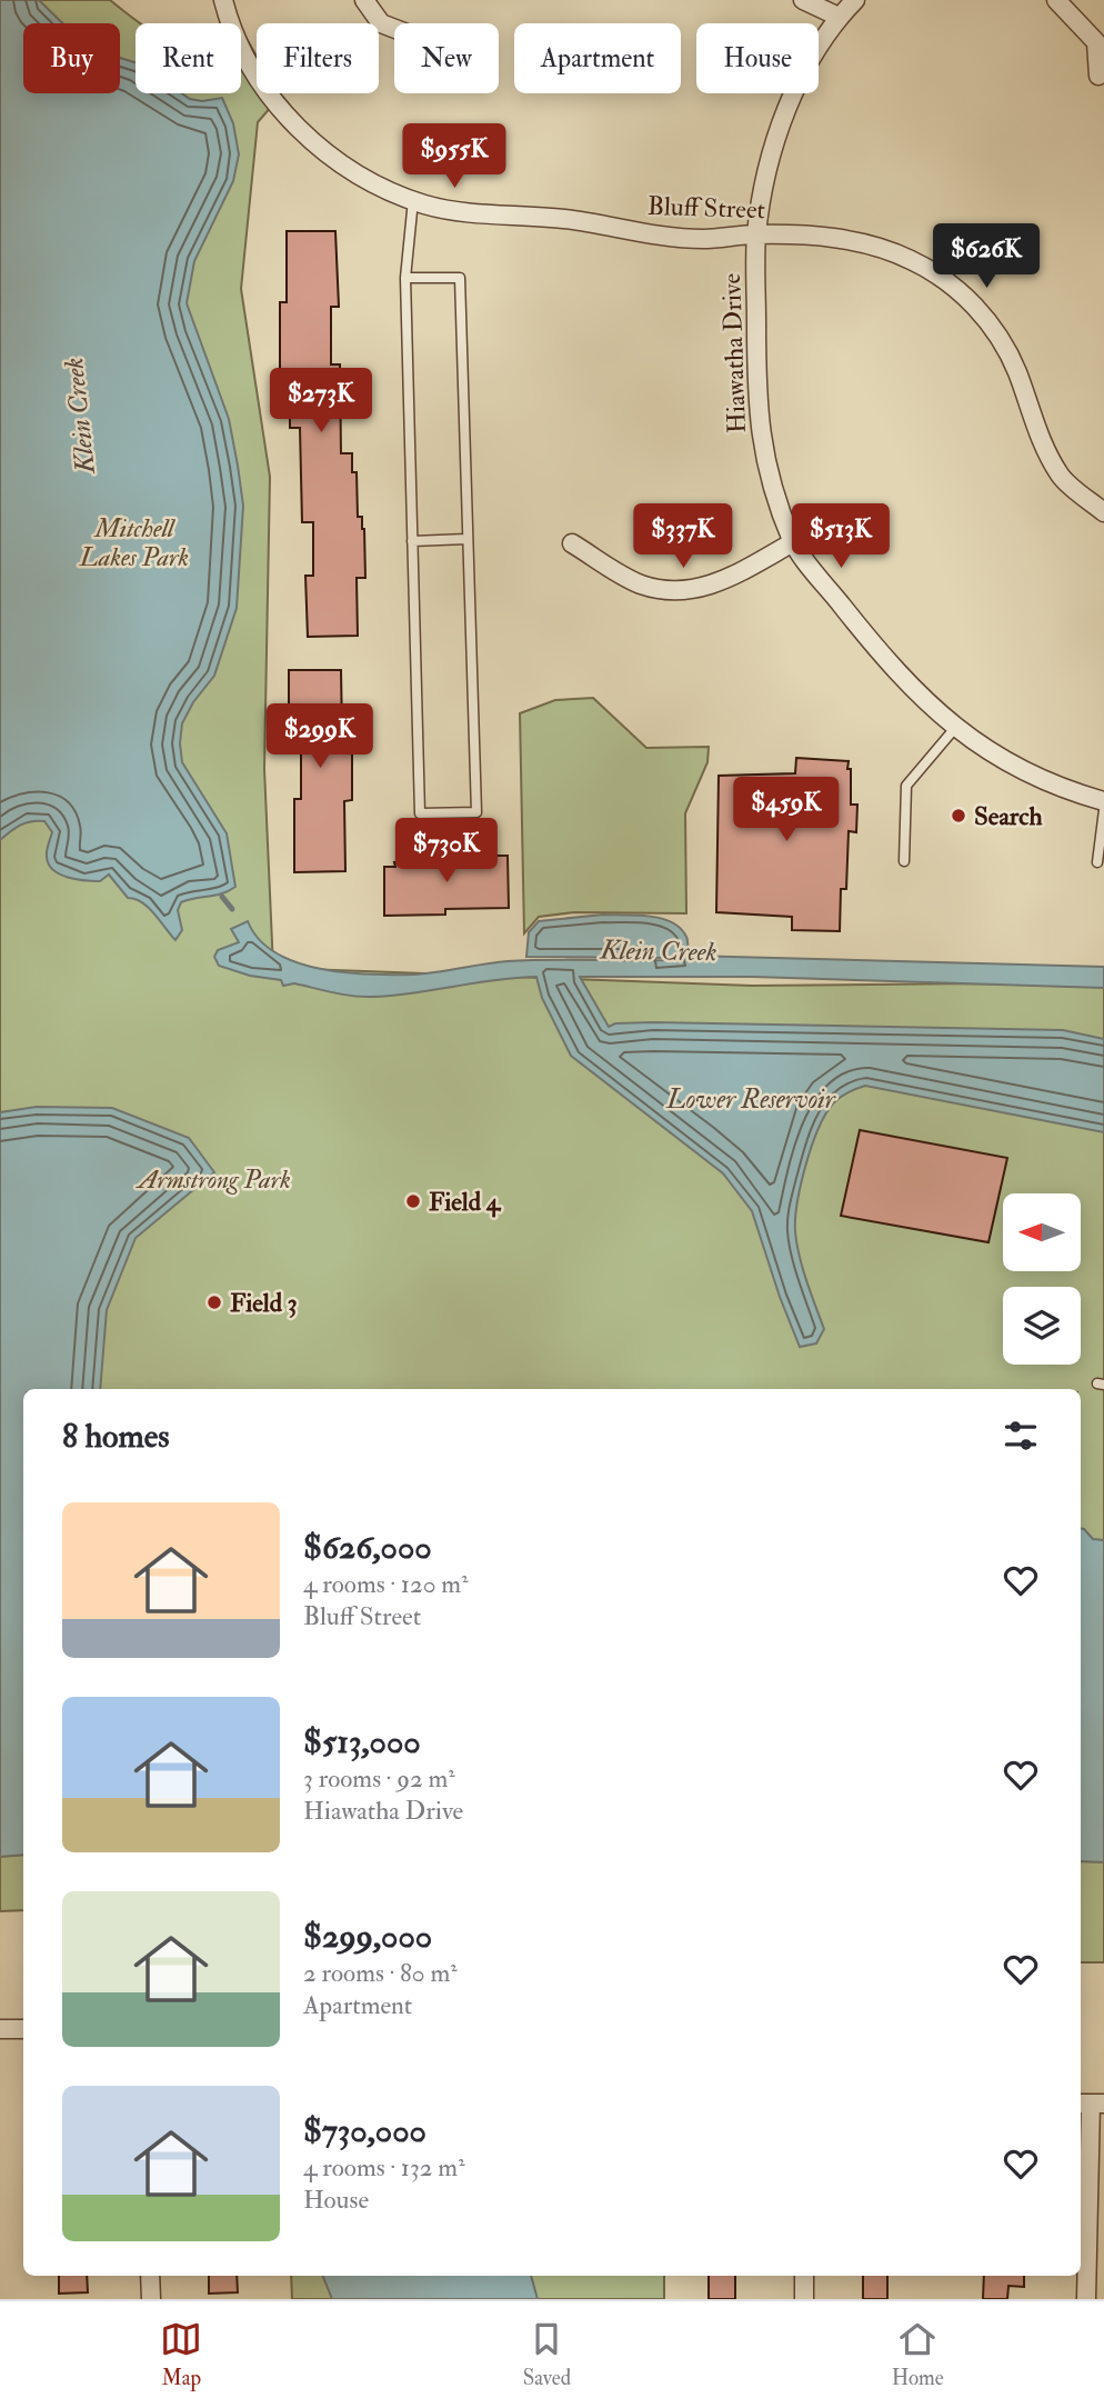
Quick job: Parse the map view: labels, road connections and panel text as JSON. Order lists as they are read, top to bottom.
{
  "streets": {
    "street": ["Bluff Street", "Hiawatha Drive"]
  },
  "crossings": [
    ["Bluff Street", "Hiawatha Drive"]
  ],
  "water": ["Klein Creek", "Lower Reservoir"],
  "parks": ["Mitchell Lakes Park", "Armstrong Park"],
  "places": ["Search", "Field 4", "Field 3"],
  "north": "left",
  "page": {
    "chip": [
      "Buy",
      "Rent",
      "Filters",
      "New",
      "Apartment",
      "House"
    ],
    "price": [
      "$955K",
      "$626K",
      "$273K",
      "$337K",
      "$513K",
      "$299K",
      "$459K",
      "$730K"
    ],
    "heading": "8 homes",
    "list": [
      {
        "name": "$626,000",
        "note": "4 rooms · 120 m² · Bluff Street"
      },
      {
        "name": "$513,000",
        "note": "3 rooms · 92 m² · Hiawatha Drive"
      },
      {
        "name": "$299,000",
        "note": "2 rooms · 80 m² · Apartment"
      },
      {
        "name": "$730,000",
        "note": "4 rooms · 132 m² · House"
      }
    ],
    "tabs": ["Map", "Saved", "Home"]
  }
}
